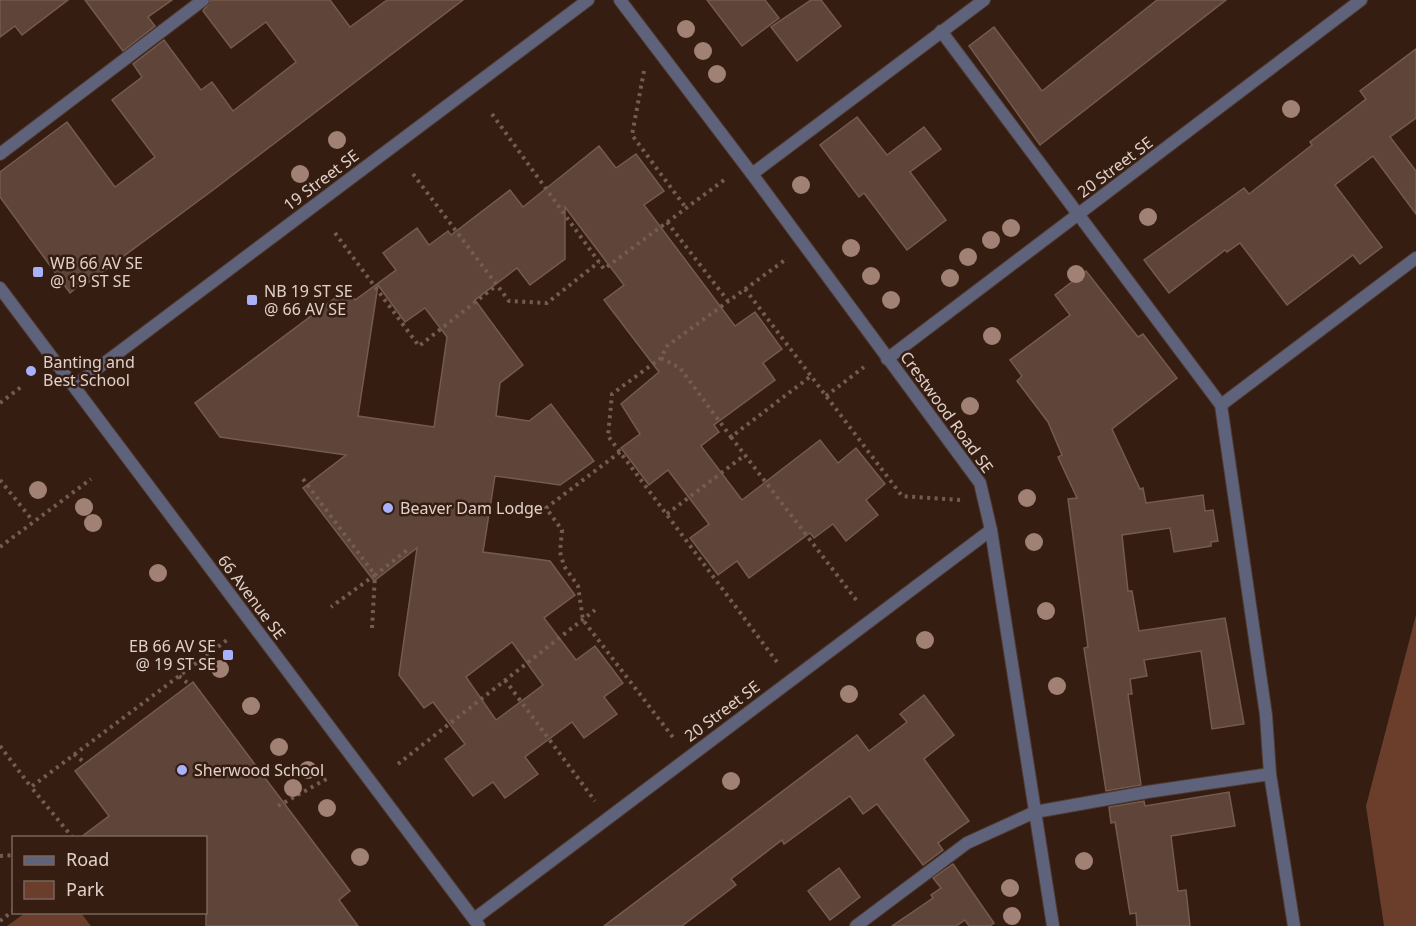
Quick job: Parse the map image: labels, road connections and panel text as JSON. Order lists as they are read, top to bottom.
{
  "streets": {
    "street": [
      "20 Street SE",
      "19 Street SE",
      "Crestwood Road SE",
      "66 Avenue SE"
    ]
  },
  "crossings": [
    ["20 Street SE", "Crestwood Road SE"],
    ["20 Street SE", "66 Avenue SE"],
    ["19 Street SE", "66 Avenue SE"]
  ],
  "places": {
    "transit": ["WB 66 AV SE @ 19 ST SE", "NB 19 ST SE @ 66 AV SE", "EB 66 AV SE @ 19 ST SE"],
    "other": ["Banting and Best School", "Beaver Dam Lodge", "Sherwood School"]
  },
  "legend": ["Road", "Park"]
}
